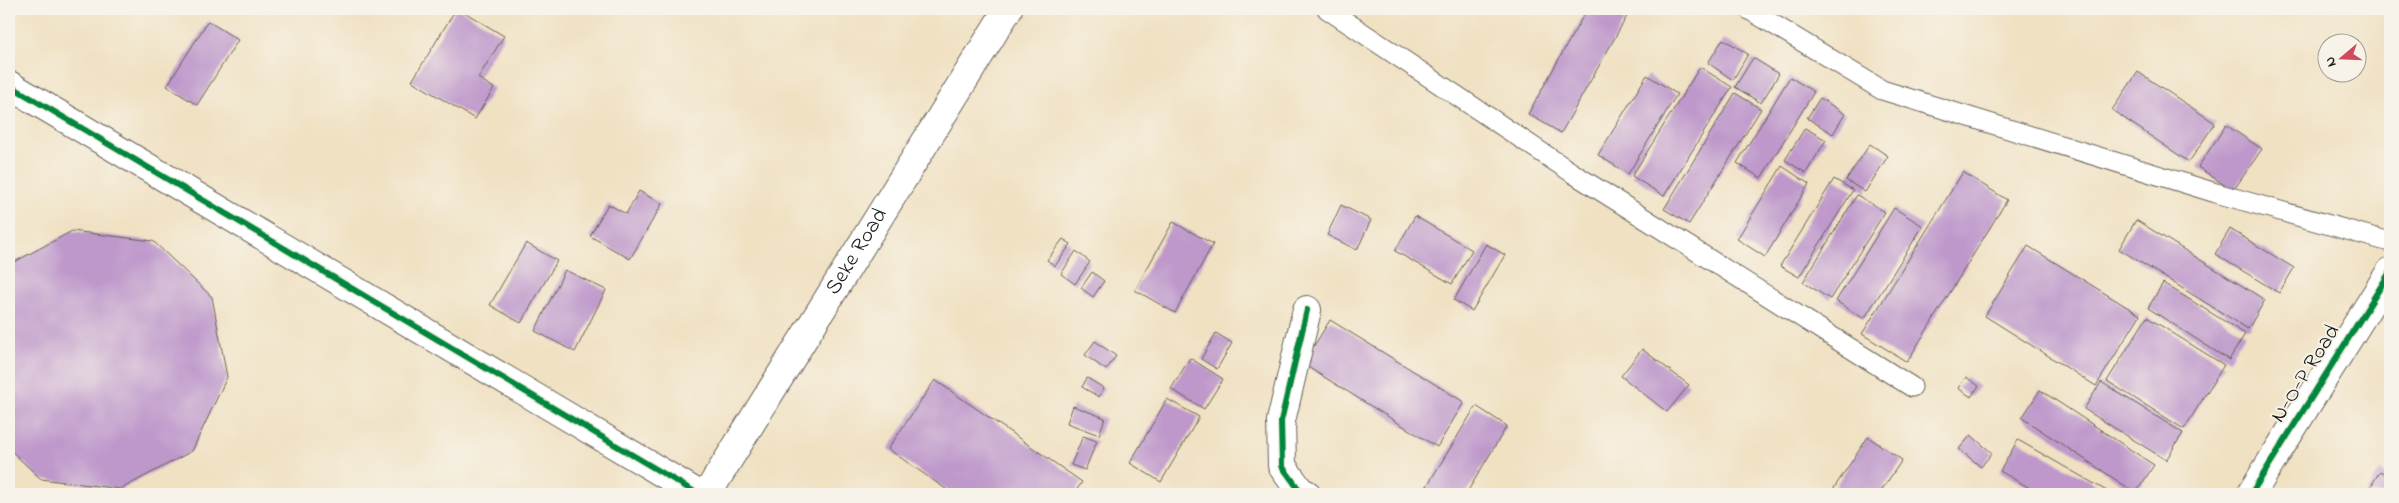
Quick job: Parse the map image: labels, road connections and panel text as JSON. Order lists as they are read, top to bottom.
{
  "streets": {
    "street": ["Seke Road", "N-O-P Road"]
  },
  "north": "left"
}
